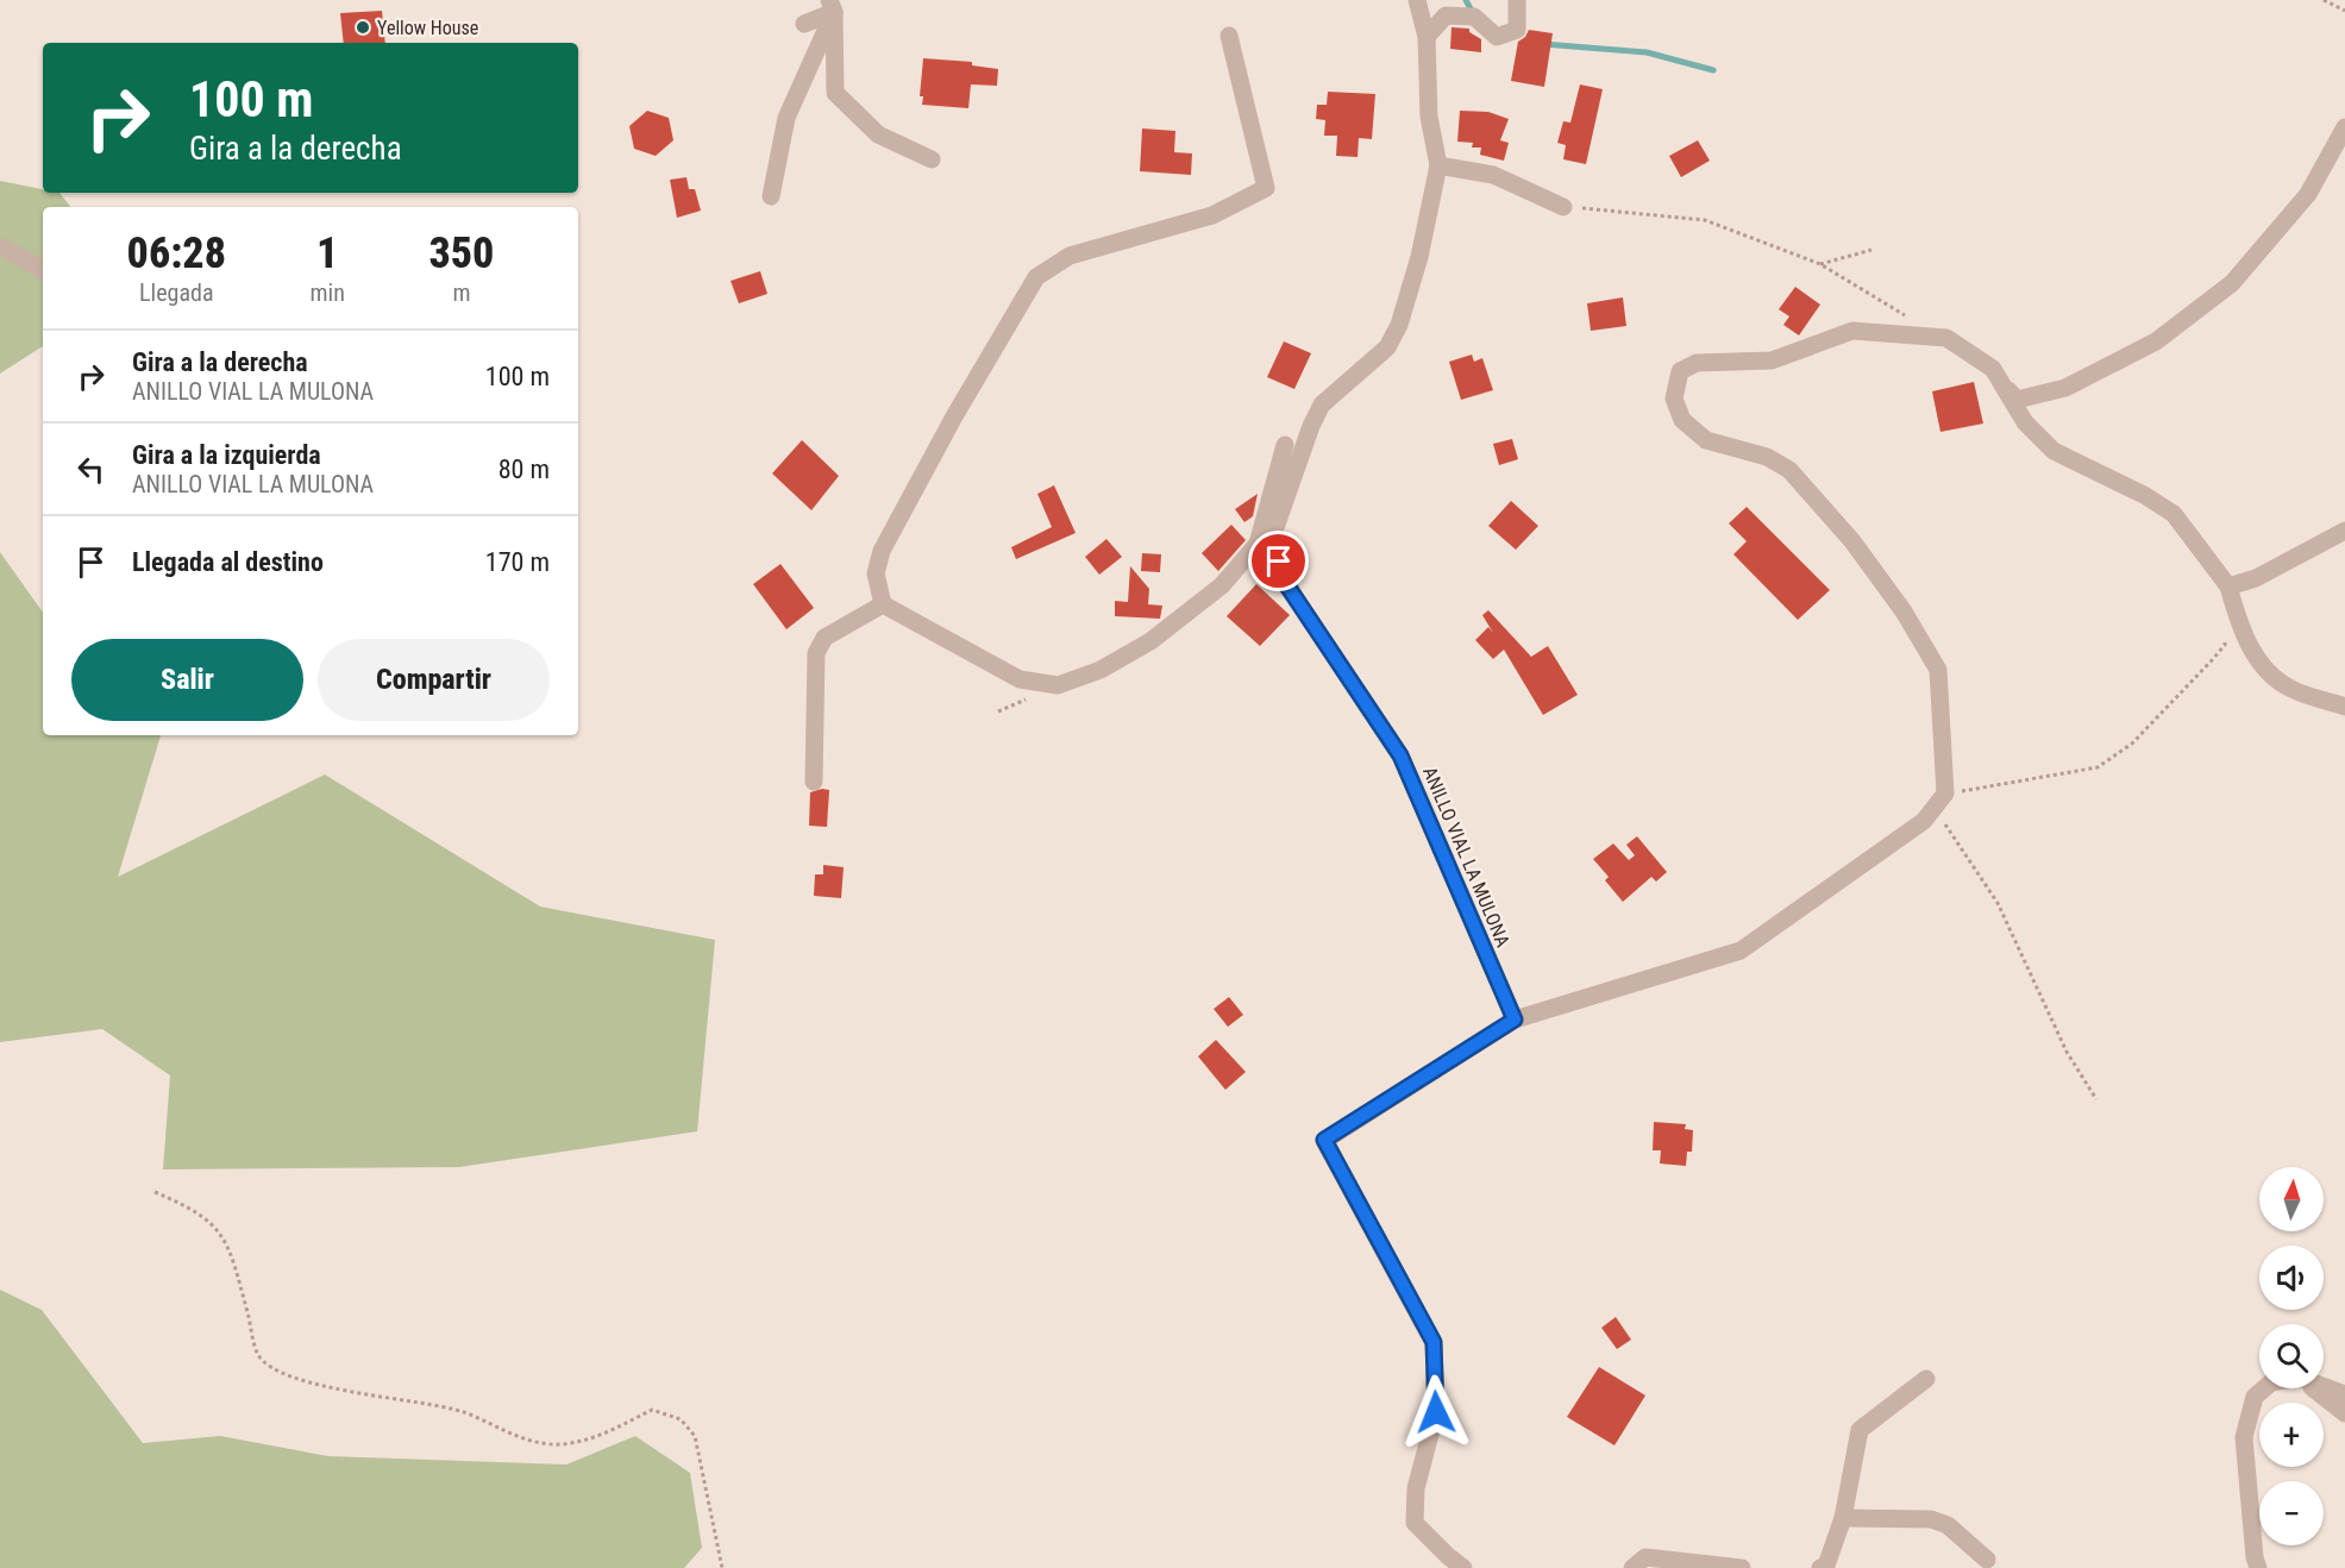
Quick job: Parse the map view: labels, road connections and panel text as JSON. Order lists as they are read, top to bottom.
{
  "streets": {
    "street": ["ANILLO VIAL LA MULONA"]
  },
  "places": ["Yellow House"],
  "north": "top",
  "page": {
    "turn": ["100 m", "Gira a la derecha"],
    "eta": [
      "06:28",
      "Llegada",
      "1",
      "min",
      "350",
      "m"
    ],
    "list": [
      {
        "name": "Gira a la derecha",
        "note": "ANILLO VIAL LA MULONA",
        "value": "100 m"
      },
      {
        "name": "Gira a la izquierda",
        "note": "ANILLO VIAL LA MULONA",
        "value": "80 m"
      },
      {
        "name": "Llegada al destino",
        "value": "170 m"
      }
    ],
    "buttons": ["Salir", "Compartir"],
    "map_buttons": ["+", "−"]
  }
}
